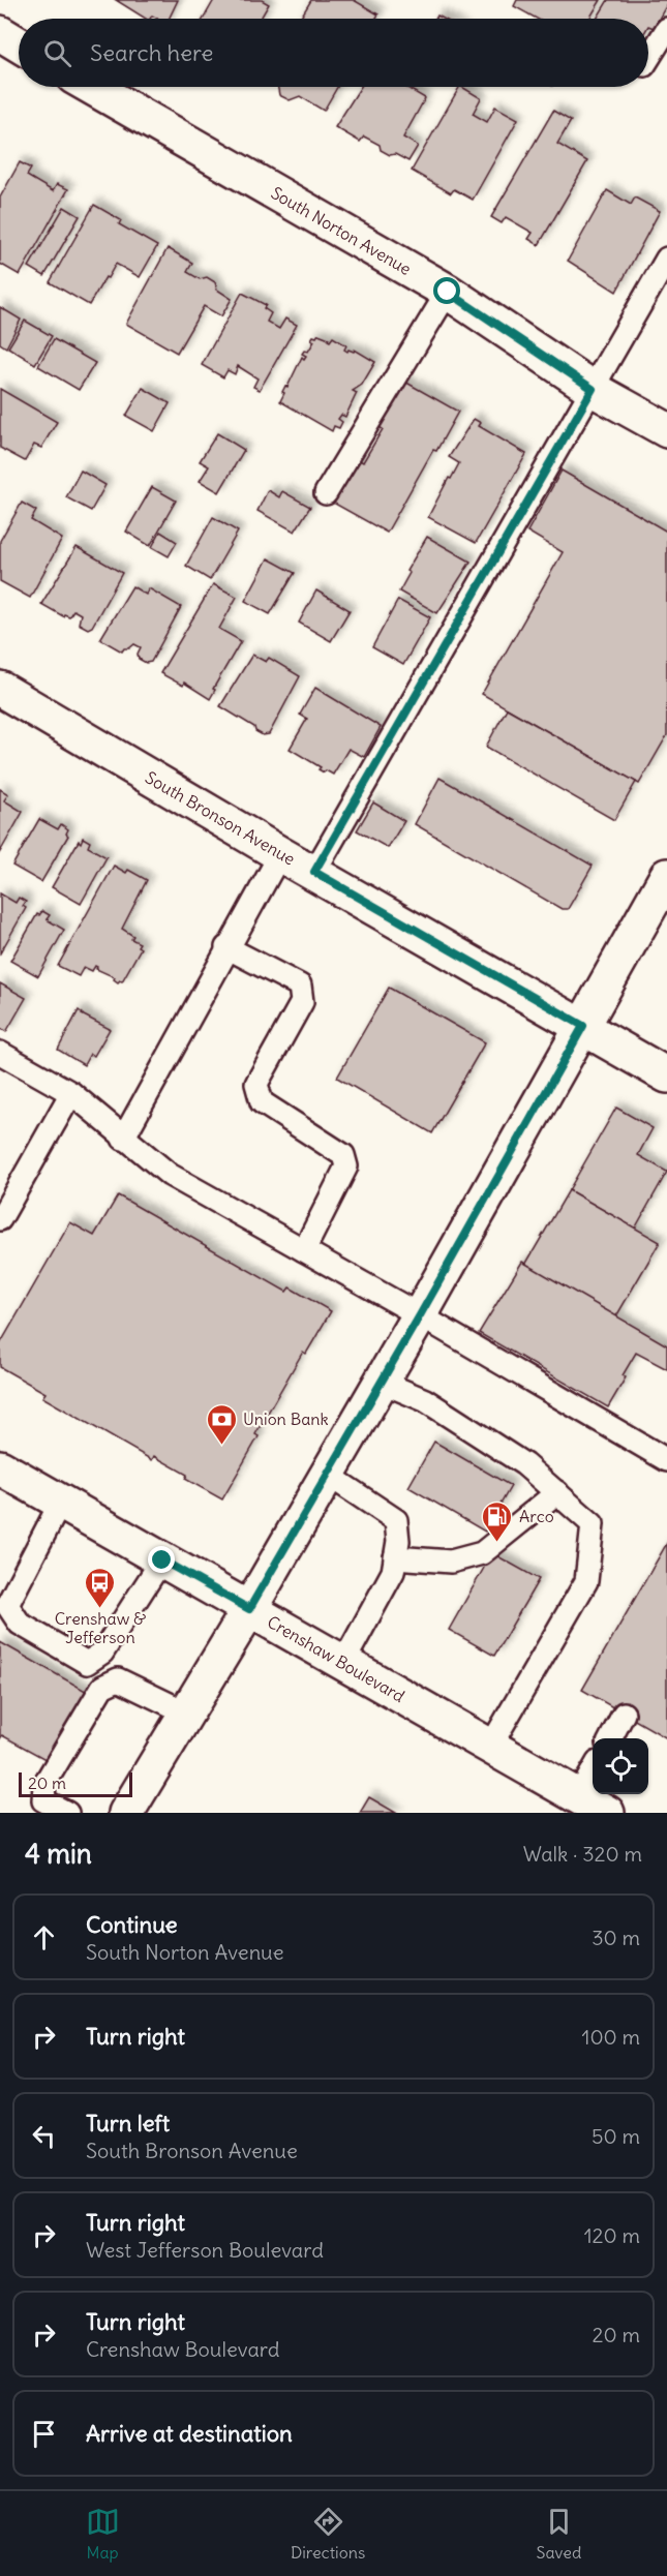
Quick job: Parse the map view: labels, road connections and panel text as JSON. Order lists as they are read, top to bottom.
{
  "streets": {
    "main road": ["South Norton Avenue", "South Bronson Avenue", "Crenshaw Boulevard"]
  },
  "places": {
    "bank": ["Union Bank"],
    "fuel station": ["Arco"],
    "bus stop": ["Crenshaw & Jefferson"]
  },
  "scale_bar": "20 m",
  "page": {
    "search": "Search here",
    "scale": "20 m",
    "heading": ["4 min", "Walk · 320 m"],
    "list": [
      ["Continue", "South Norton Avenue", "30 m"],
      ["Turn right", "100 m"],
      ["Turn left", "South Bronson Avenue", "50 m"],
      ["Turn right", "West Jefferson Boulevard", "120 m"],
      ["Turn right", "Crenshaw Boulevard", "20 m"],
      "Arrive at destination"
    ],
    "nav": ["Map", "Directions", "Saved"]
  }
}
